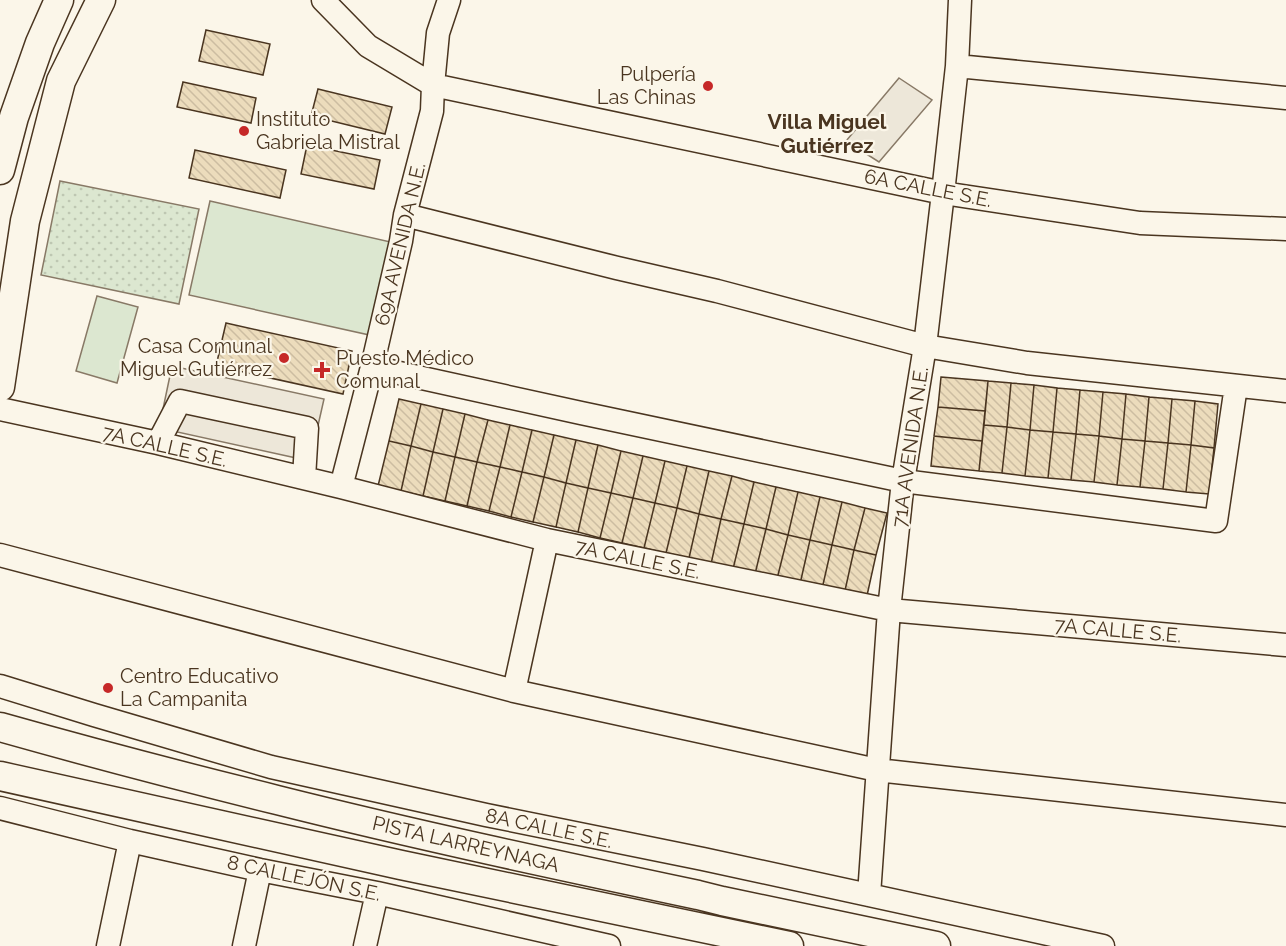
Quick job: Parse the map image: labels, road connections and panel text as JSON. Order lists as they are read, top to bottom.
{
  "streets": {
    "main road": ["PISTA LARREYNAGA"],
    "street": [
      "6A CALLE S.E.",
      "69A AVENIDA N.E.",
      "7A CALLE S.E.",
      "71A AVENIDA N.E.",
      "8A CALLE S.E.",
      "8 CALLEJÓN S.E."
    ]
  },
  "crossings": [
    ["6A CALLE S.E.", "69A AVENIDA N.E."],
    ["6A CALLE S.E.", "71A AVENIDA N.E."],
    ["69A AVENIDA N.E.", "7A CALLE S.E."],
    ["7A CALLE S.E.", "71A AVENIDA N.E."],
    ["71A AVENIDA N.E.", "8A CALLE S.E."]
  ],
  "districts": ["Villa Miguel Gutiérrez"],
  "places": {
    "other": [
      "Pulpería Las Chinas",
      "Instituto Gabriela Mistral",
      "Casa Comunal Miguel Gutiérrez",
      "Centro Educativo La Campanita"
    ],
    "health": ["Puesto Médico Comunal"]
  }
}
